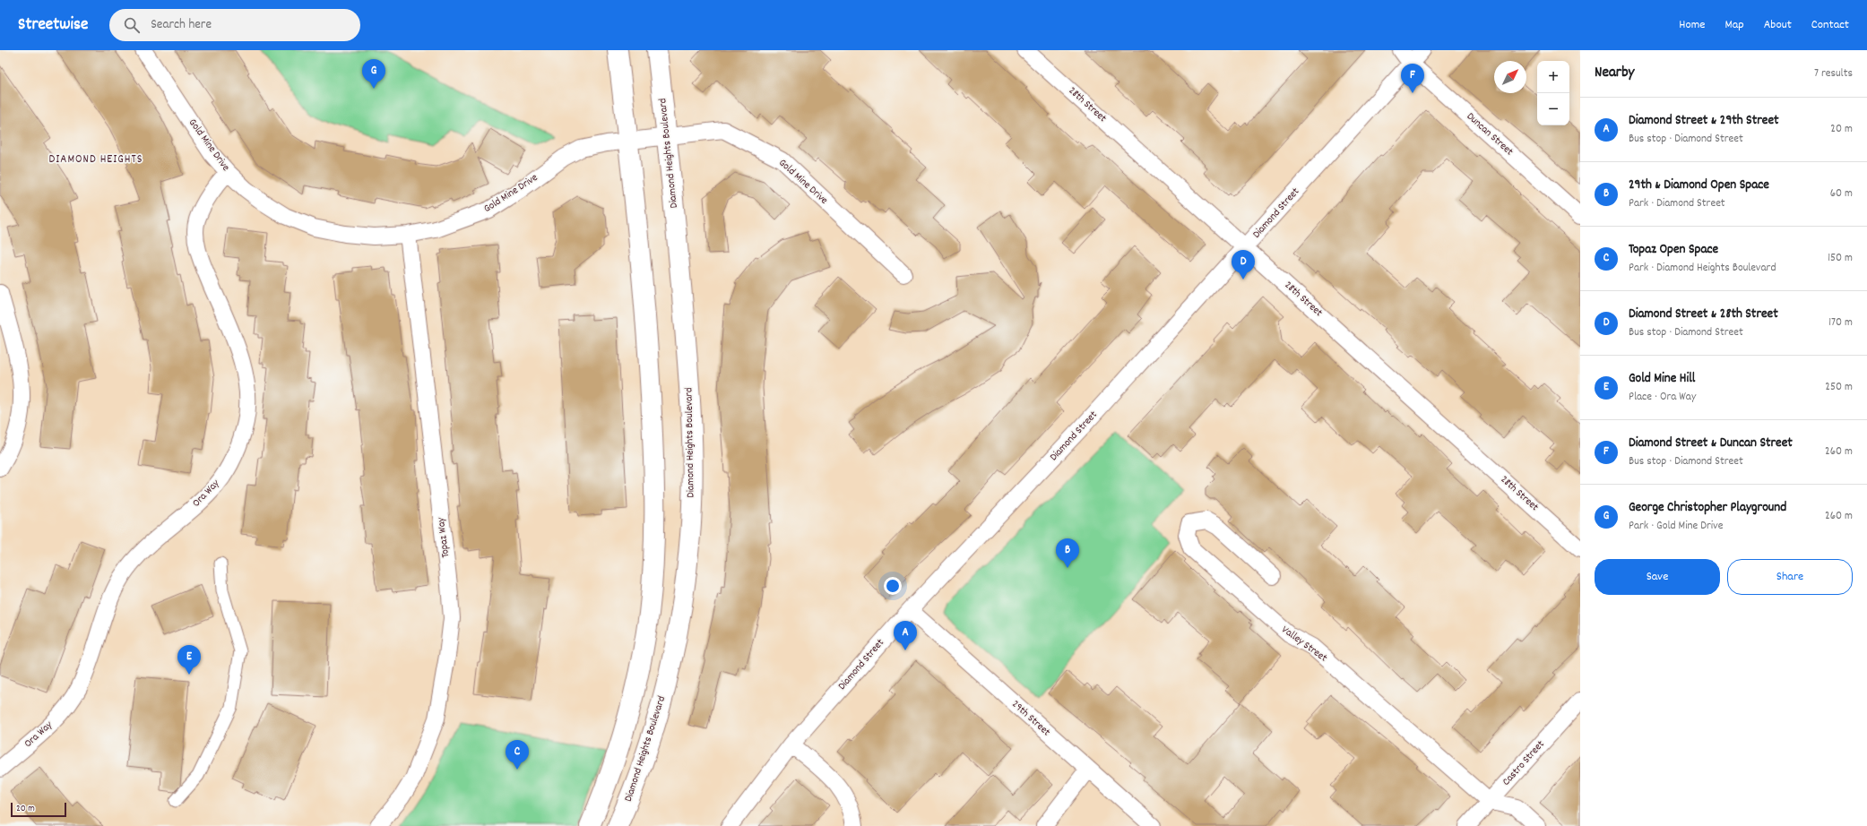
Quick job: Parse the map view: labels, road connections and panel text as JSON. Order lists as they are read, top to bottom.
{
  "streets": {
    "main road": ["Diamond Heights Boulevard"],
    "street": [
      "28th Street",
      "Duncan Street",
      "Gold Mine Drive",
      "Diamond Street",
      "Ora Way",
      "Topaz Way",
      "Valley Street",
      "29th Street",
      "Castro Street"
    ]
  },
  "crossings": [
    ["28th Street", "Diamond Street"],
    ["Duncan Street", "Diamond Street"],
    ["Gold Mine Drive", "Diamond Heights Boulevard"],
    ["Gold Mine Drive", "Ora Way"],
    ["Gold Mine Drive", "Topaz Way"],
    ["Diamond Street", "29th Street"],
    ["Valley Street", "Castro Street"]
  ],
  "districts": ["DIAMOND HEIGHTS"],
  "scale_bar": "20 m",
  "north": "top right",
  "page": {
    "header": "Streetwise",
    "search": "Search here",
    "nav": [
      "Home",
      "Map",
      "About",
      "Contact"
    ],
    "heading": ["Nearby", "7 results"],
    "pins": [
      "G",
      "F",
      "D",
      "B",
      "A",
      "E",
      "C"
    ],
    "map_buttons": ["+", "−"],
    "list": [
      {
        "mark": "A",
        "name": "Diamond Street & 29th Street",
        "note": "Bus stop · Diamond Street",
        "value": "20 m"
      },
      {
        "mark": "B",
        "name": "29th & Diamond Open Space",
        "note": "Park · Diamond Street",
        "value": "60 m"
      },
      {
        "mark": "C",
        "name": "Topaz Open Space",
        "note": "Park · Diamond Heights Boulevard",
        "value": "150 m"
      },
      {
        "mark": "D",
        "name": "Diamond Street & 28th Street",
        "note": "Bus stop · Diamond Street",
        "value": "170 m"
      },
      {
        "mark": "E",
        "name": "Gold Mine Hill",
        "note": "Place · Ora Way",
        "value": "250 m"
      },
      {
        "mark": "F",
        "name": "Diamond Street & Duncan Street",
        "note": "Bus stop · Diamond Street",
        "value": "260 m"
      },
      {
        "mark": "G",
        "name": "George Christopher Playground",
        "note": "Park · Gold Mine Drive",
        "value": "260 m"
      }
    ],
    "buttons": ["Save", "Share"],
    "scale": "20 m"
  }
}
